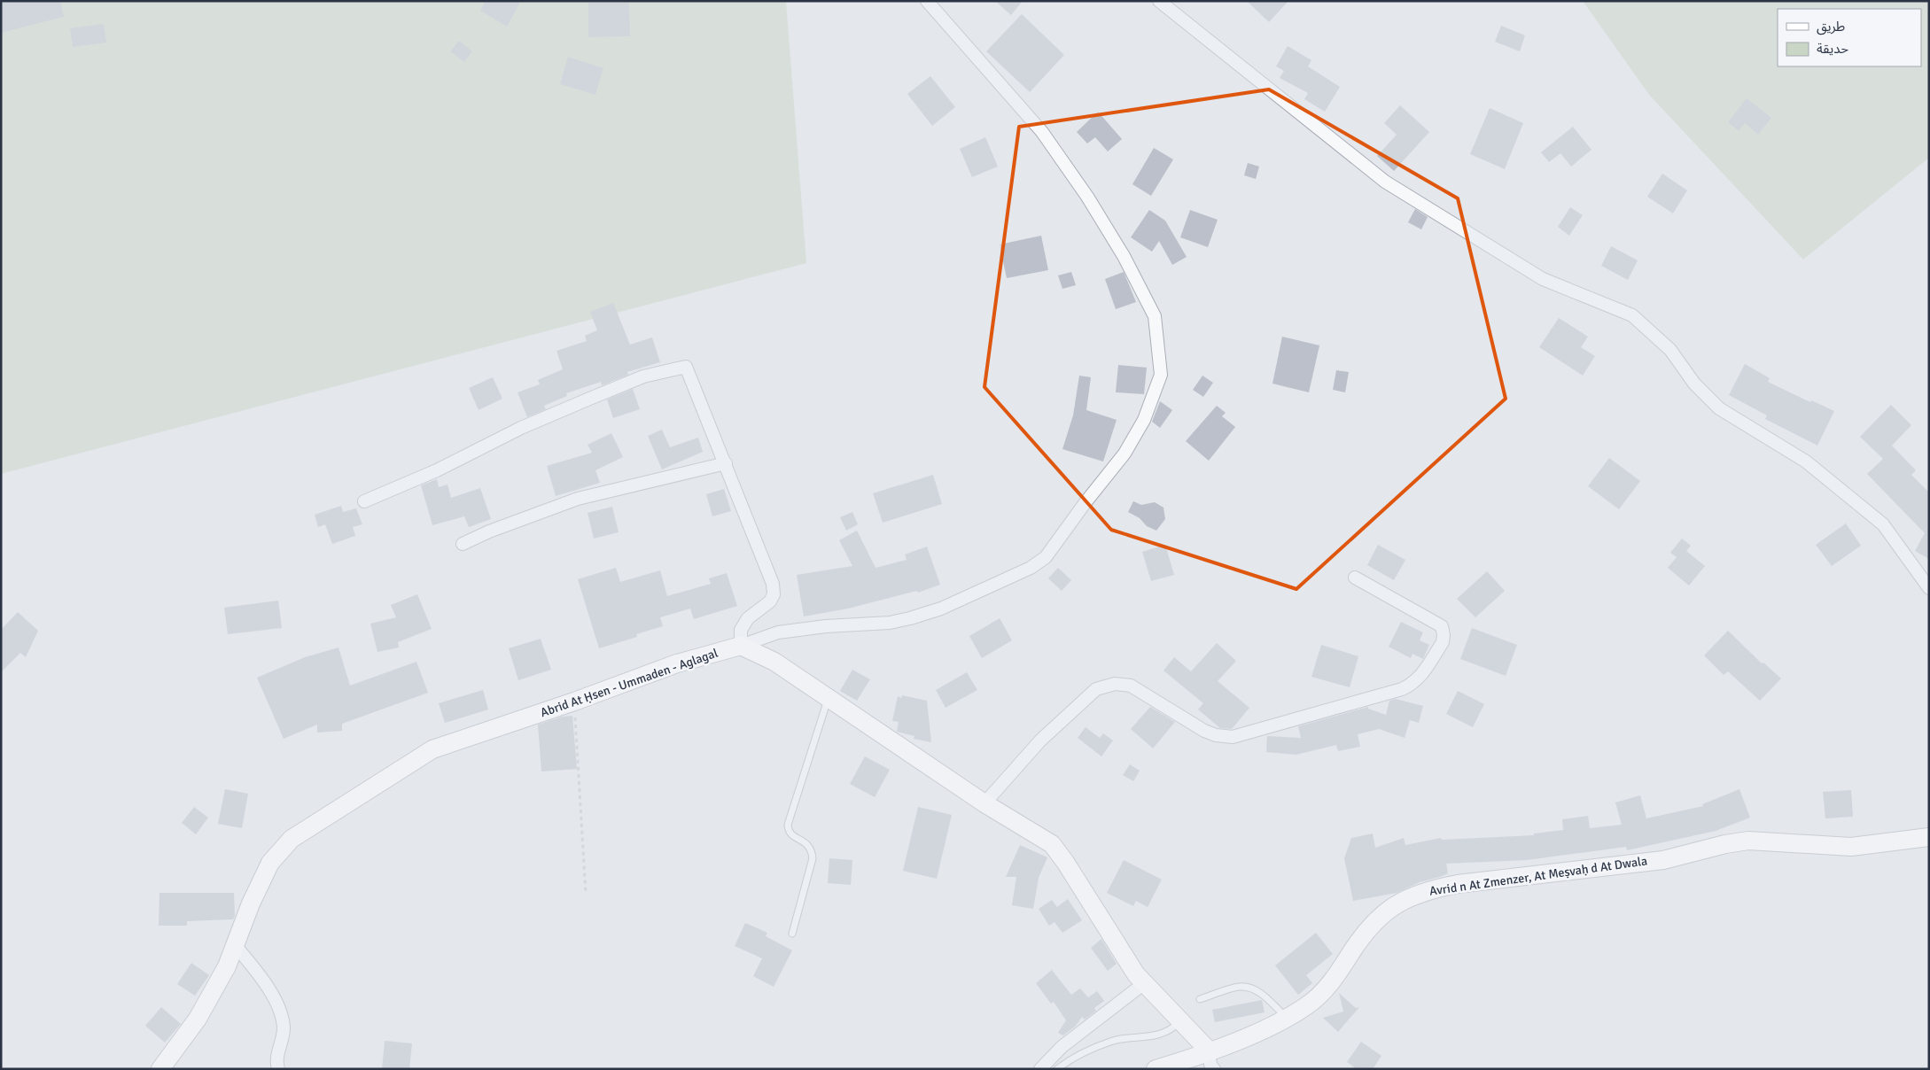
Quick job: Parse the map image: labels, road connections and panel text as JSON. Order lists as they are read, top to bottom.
{
  "streets": {
    "street": ["Abrid At Ḥsen - Ummaden - Aglagal", "Avrid n At Zmenzer, At Meṣvaḥ d At Dwala"]
  },
  "legend": ["طريق", "حديقة"]
}
